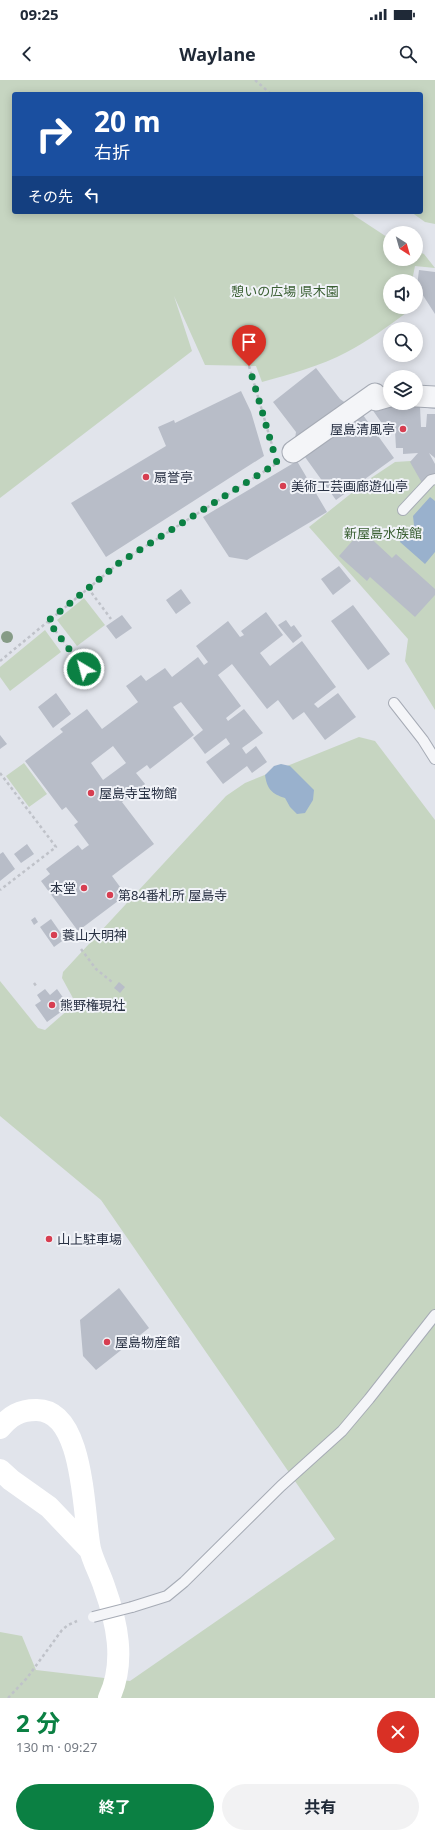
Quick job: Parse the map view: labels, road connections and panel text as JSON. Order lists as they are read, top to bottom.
{
  "parks": ["憩いの広場 県木園", "新屋島水族館"],
  "places": [
    "屋島清風亭",
    "扇誉亭",
    "美術工芸画廊遊仙亭",
    "屋島寺宝物館",
    "本堂",
    "第84番札所 屋島寺",
    "蓑山大明神",
    "熊野権現社",
    "山上駐車場",
    "屋島物産館"
  ],
  "north": "bottom right",
  "page": {
    "status": "09:25",
    "header": "Waylane",
    "turn": ["20 m", "右折"],
    "then": "その先",
    "heading": ["2 分", "130 m · 09:27"],
    "buttons": ["終了", "共有"]
  }
}
